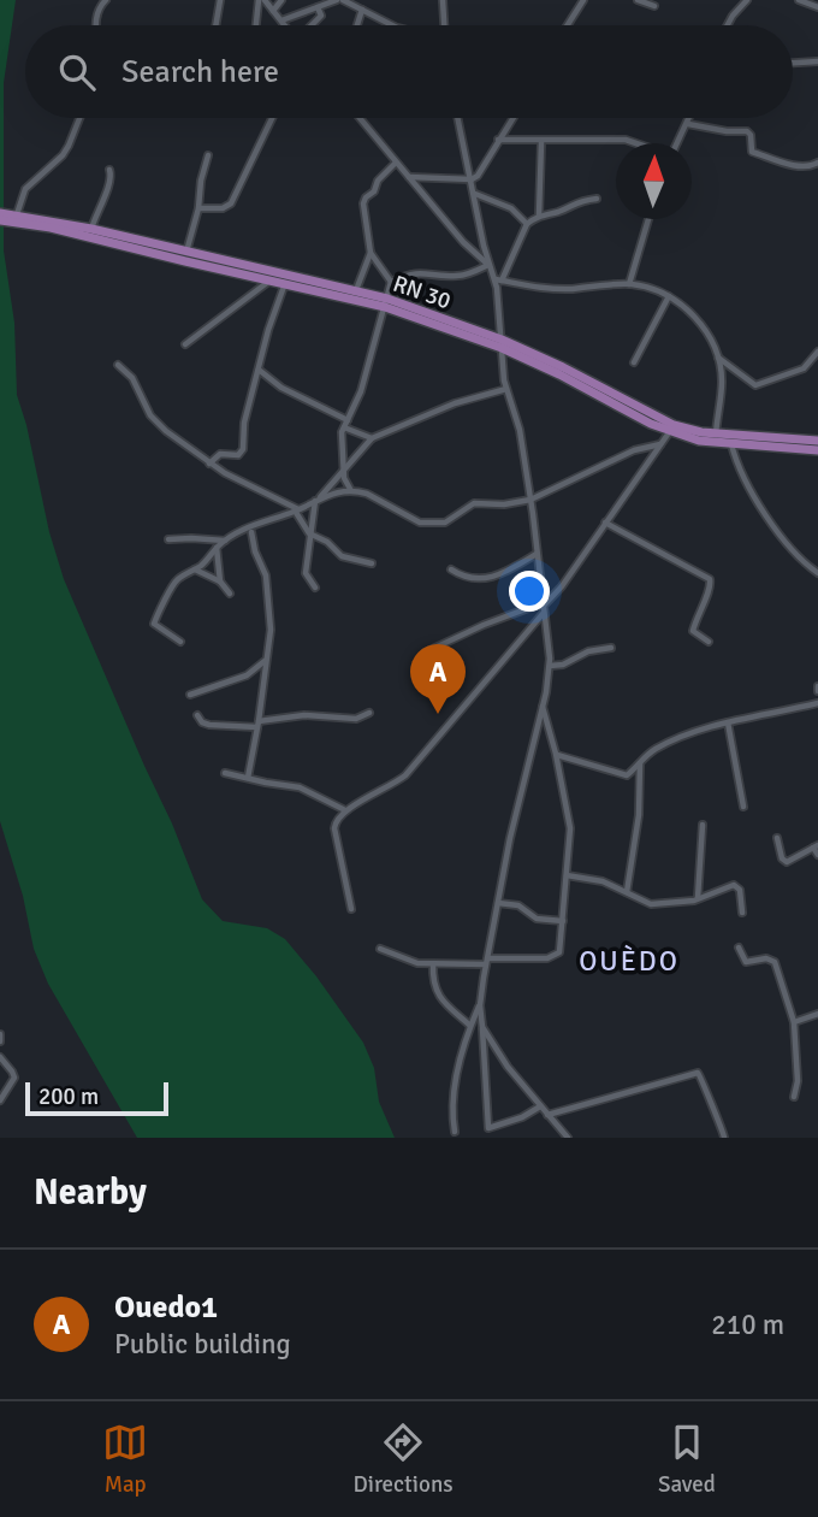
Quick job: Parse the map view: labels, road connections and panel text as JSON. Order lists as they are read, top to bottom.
{
  "streets": {
    "main road": ["RN 30"]
  },
  "districts": ["OUÈDO"],
  "scale_bar": "200 m",
  "north": "top",
  "page": {
    "search": "Search here",
    "pins": "A",
    "scale": "200 m",
    "heading": "Nearby",
    "list": [
      {
        "mark": "A",
        "name": "Ouedo1",
        "note": "Public building",
        "value": "210 m"
      }
    ],
    "nav": ["Map", "Directions", "Saved"]
  }
}
